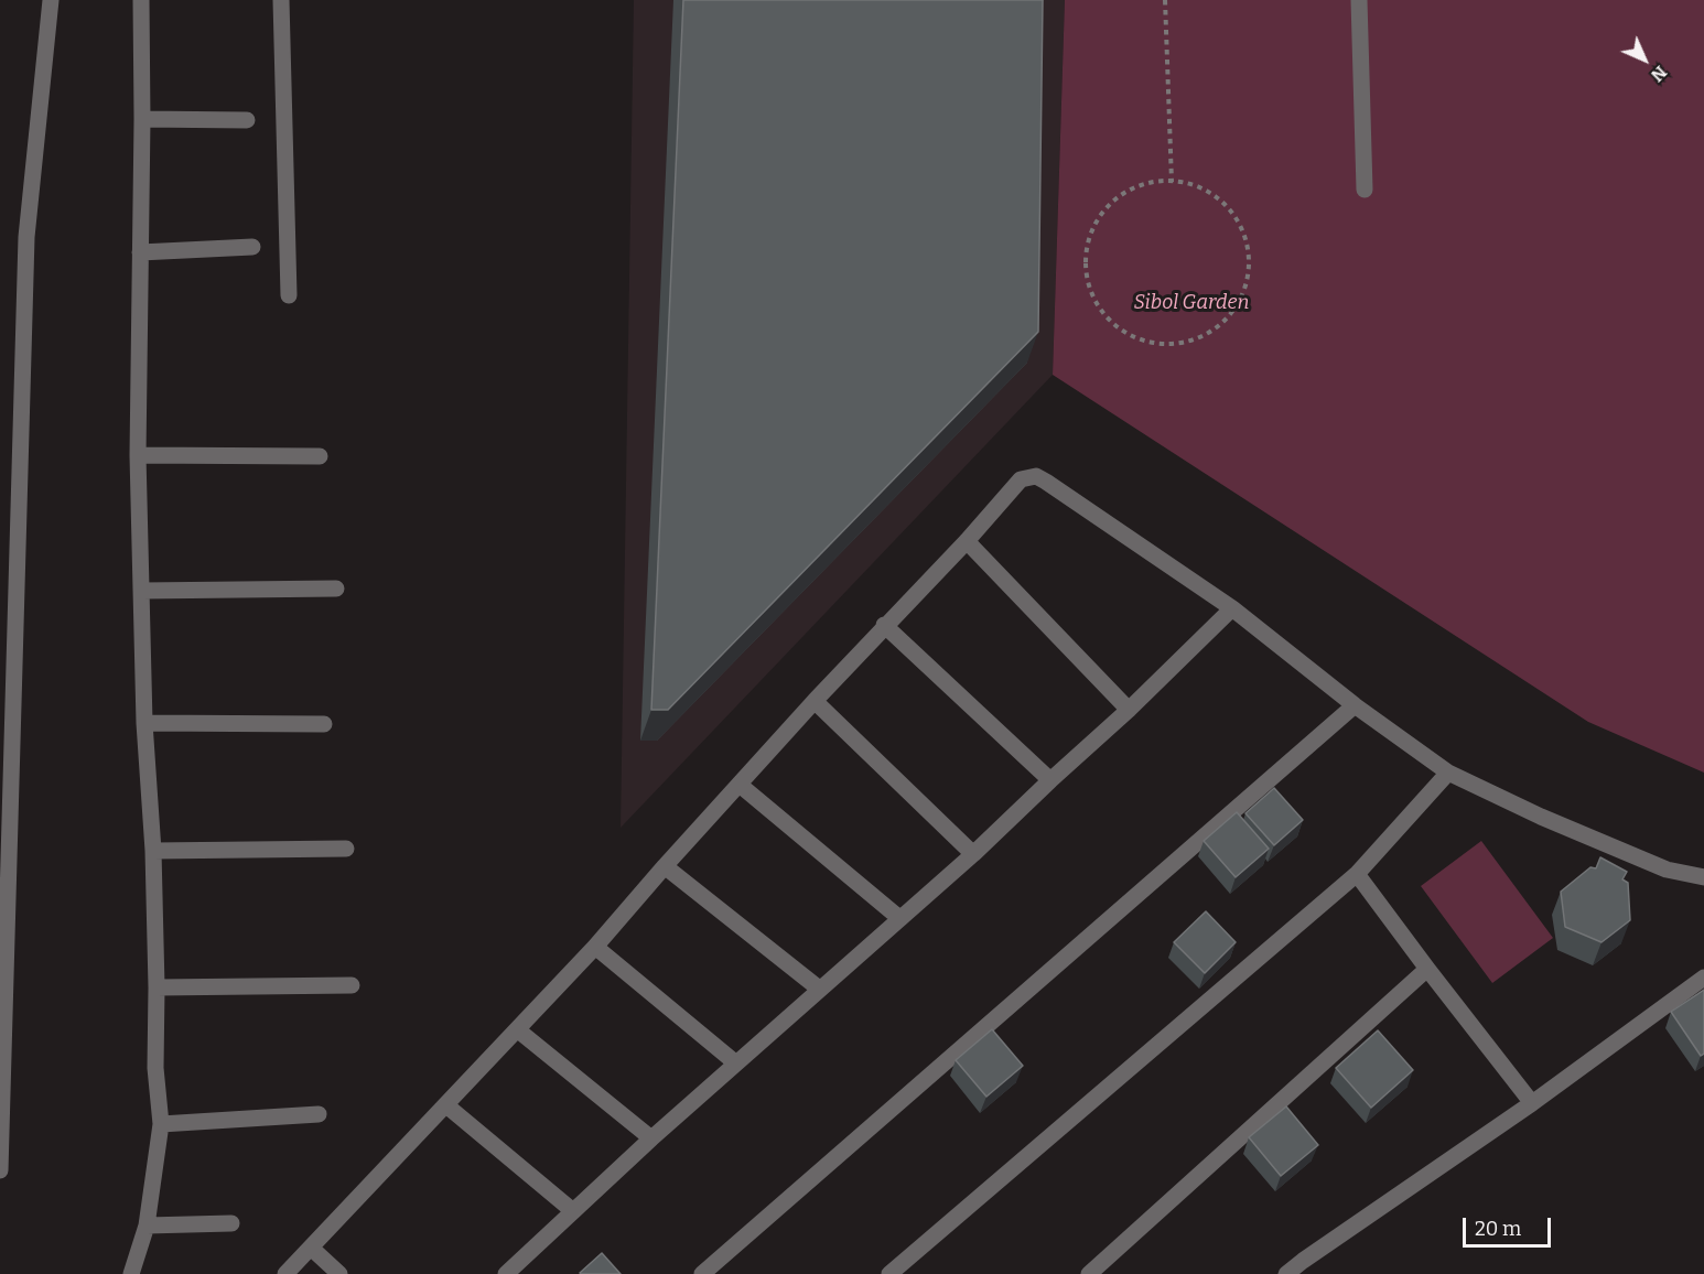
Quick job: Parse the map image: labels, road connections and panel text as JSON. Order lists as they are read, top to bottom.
{
  "parks": ["Sibol Garden"],
  "scale_bar": "20 m",
  "north": "bottom right"
}
